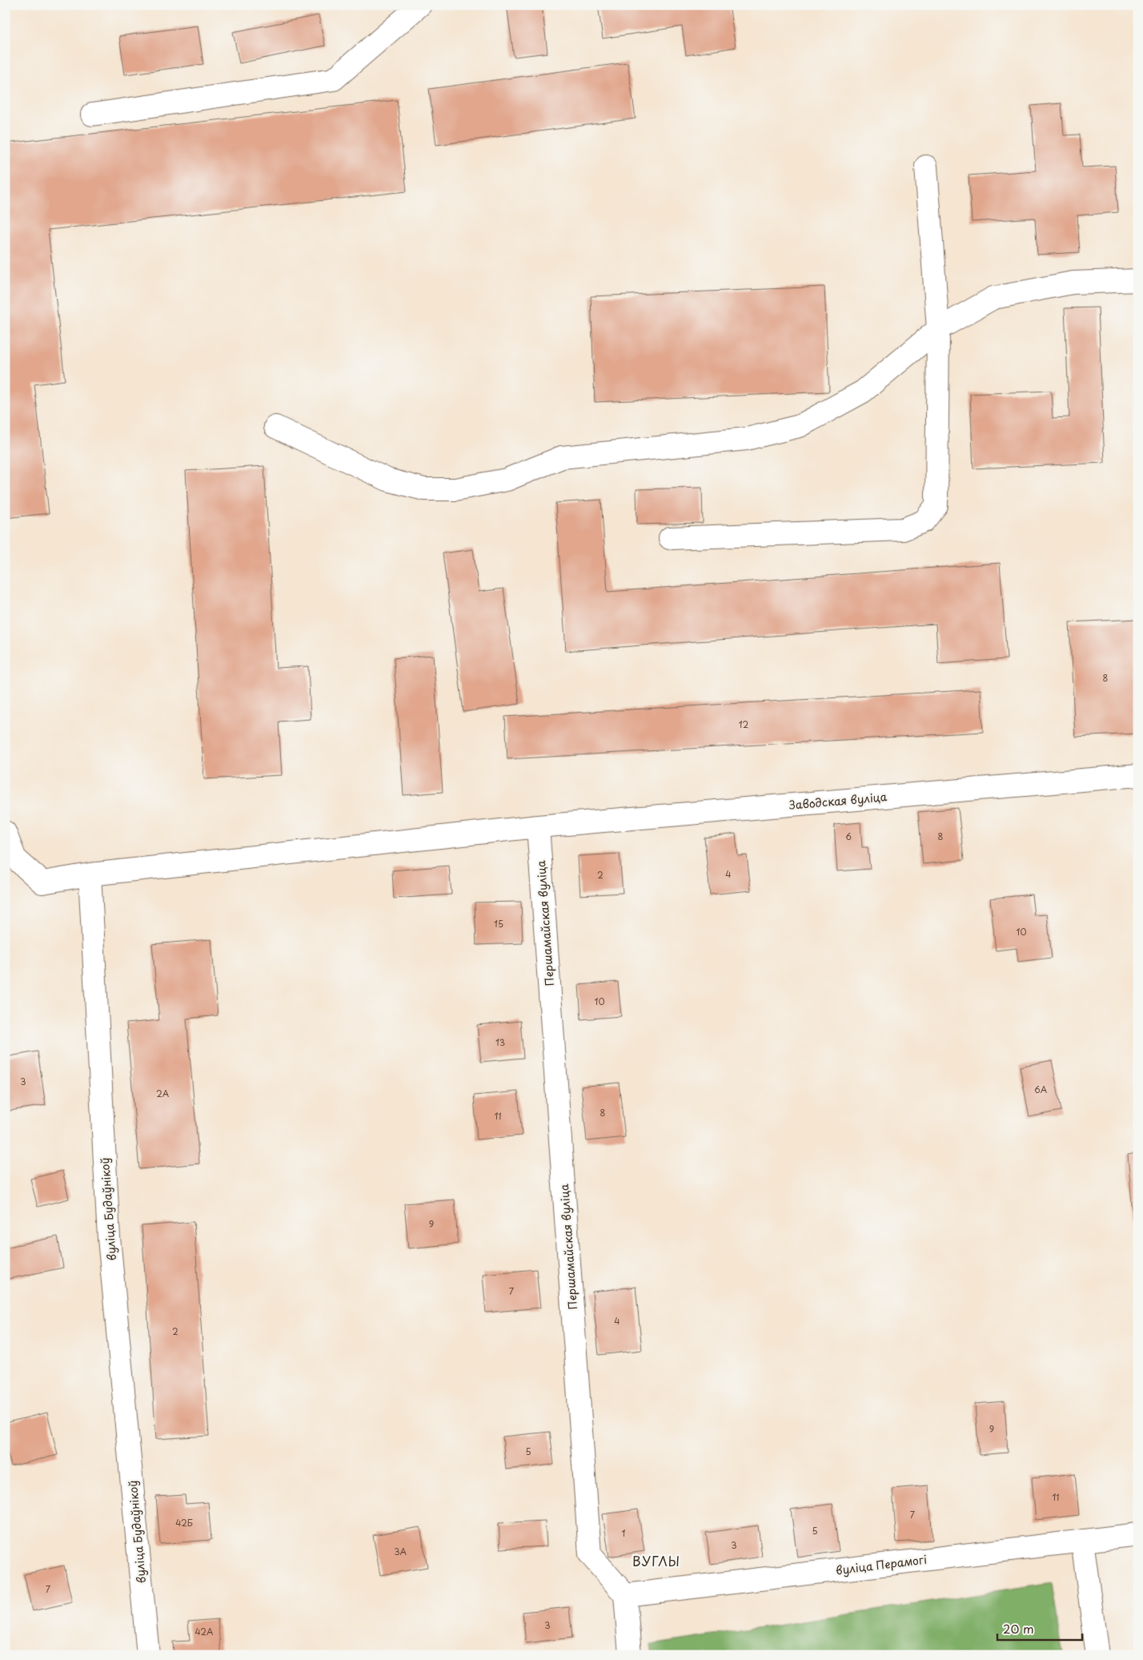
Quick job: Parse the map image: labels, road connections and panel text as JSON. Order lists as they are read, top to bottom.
{
  "streets": {
    "street": [
      "Заводская вуліца",
      "Першамайская вуліца",
      "вуліца Будаўнікоў",
      "вуліца Перамогі"
    ]
  },
  "crossings": [
    ["Заводская вуліца", "Першамайская вуліца"],
    ["Заводская вуліца", "вуліца Будаўнікоў"],
    ["Першамайская вуліца", "вуліца Перамогі"]
  ],
  "districts": ["ВУГЛЫ"],
  "house_numbers": [
    "8",
    "12",
    "6",
    "8",
    "4",
    "2",
    "15",
    "10",
    "10",
    "13",
    "3",
    "6А",
    "2А",
    "8",
    "11",
    "9",
    "7",
    "4",
    "2",
    "9",
    "5",
    "11",
    "7",
    "42Б",
    "5",
    "1",
    "3",
    "3А",
    "7",
    "3",
    "42А"
  ],
  "scale_bar": "20 m"
}
